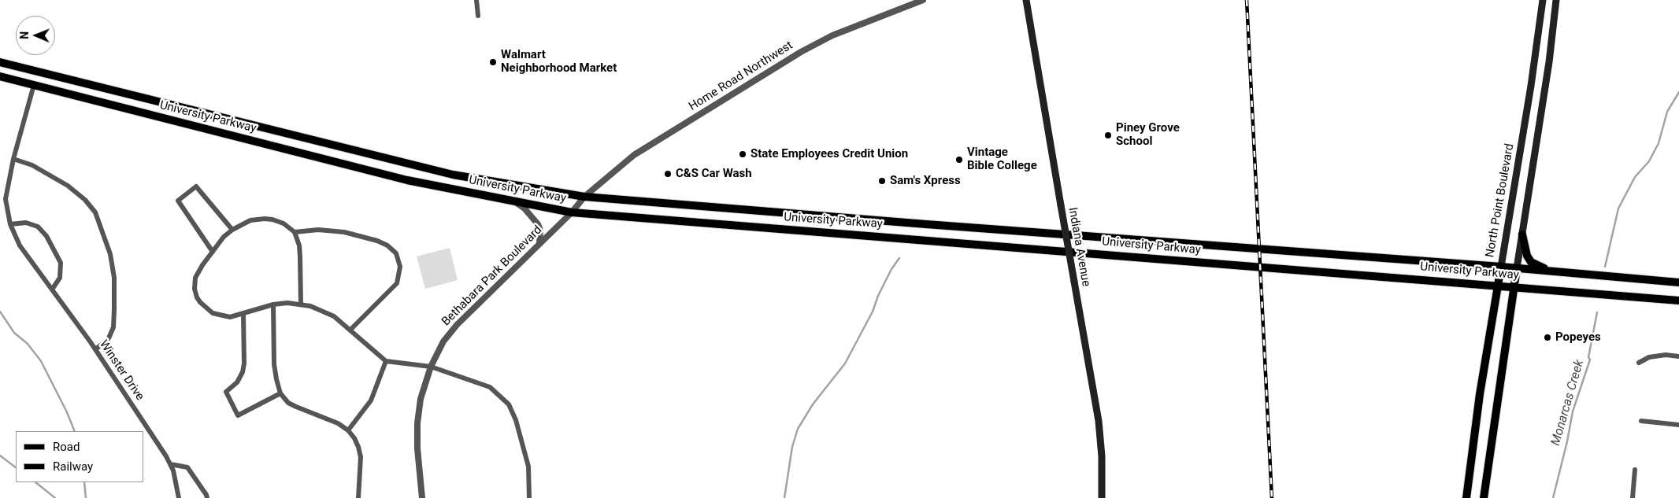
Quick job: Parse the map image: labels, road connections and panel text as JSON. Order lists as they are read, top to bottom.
{
  "streets": {
    "main road": ["University Parkway", "North Point Boulevard", "Indiana Avenue"],
    "street": ["Home Road Northwest", "Bethabara Park Boulevard", "Winster Drive"]
  },
  "crossings": [
    ["Home Road Northwest", "University Parkway"],
    ["Home Road Northwest", "Bethabara Park Boulevard"],
    ["University Parkway", "North Point Boulevard"],
    ["University Parkway", "Bethabara Park Boulevard"],
    ["University Parkway", "Winster Drive"]
  ],
  "water": ["Monarcas Creek"],
  "places": [
    "Walmart Neighborhood Market",
    "Piney Grove School",
    "State Employees Credit Union",
    "Vintage Bible College",
    "C&S Car Wash",
    "Sam's Xpress",
    "Popeyes"
  ],
  "legend": ["Road", "Railway"],
  "north": "left"
}
